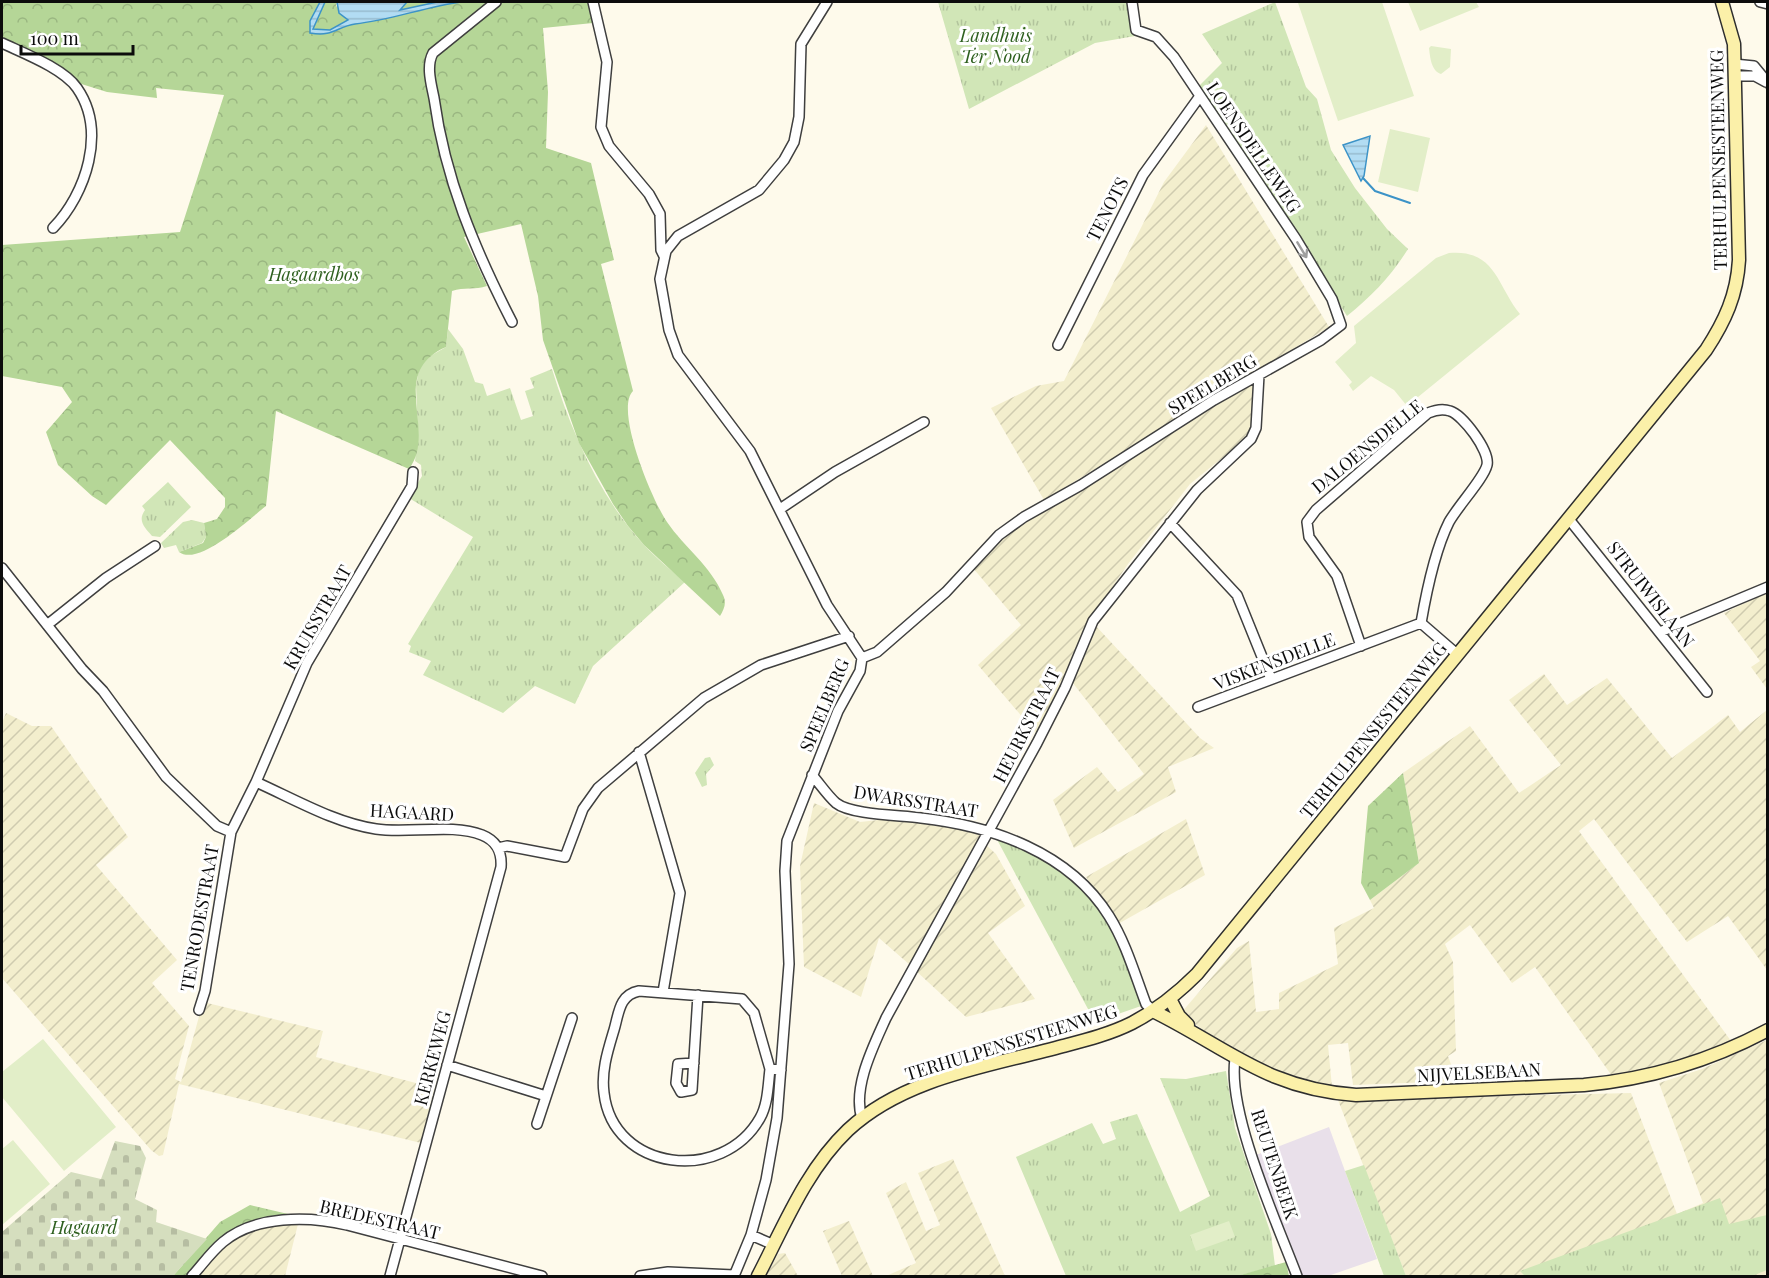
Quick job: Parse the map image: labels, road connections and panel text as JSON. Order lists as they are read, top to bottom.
{
  "streets": {
    "main road": ["TERHULPENSESTEENWEG", "NIJVELSEBAAN"],
    "street": [
      "LOENSDELLEWEG",
      "TENOTS",
      "SPEELBERG",
      "DALOENSDELLE",
      "STRUIWISLAAN",
      "KRUISSTRAAT",
      "VISKENSDELLE",
      "HEURKSTRAAT",
      "DWARSSTRAAT",
      "HAGAARD",
      "TENRODESTRAAT",
      "KERKEWEG",
      "REUTENBEEK",
      "BREDESTRAAT"
    ]
  },
  "crossings": [
    ["LOENSDELLEWEG", "TENOTS"],
    ["LOENSDELLEWEG", "SPEELBERG"],
    ["TERHULPENSESTEENWEG", "STRUIWISLAAN"],
    ["TERHULPENSESTEENWEG", "HEURKSTRAAT"],
    ["TERHULPENSESTEENWEG", "DWARSSTRAAT"],
    ["TERHULPENSESTEENWEG", "NIJVELSEBAAN"],
    ["SPEELBERG", "HEURKSTRAAT"],
    ["SPEELBERG", "DWARSSTRAAT"],
    ["DALOENSDELLE", "VISKENSDELLE"],
    ["KRUISSTRAAT", "HAGAARD"],
    ["HEURKSTRAAT", "DWARSSTRAAT"],
    ["DWARSSTRAAT", "NIJVELSEBAAN"],
    ["HAGAARD", "KERKEWEG"],
    ["KERKEWEG", "BREDESTRAAT"],
    ["NIJVELSEBAAN", "REUTENBEEK"]
  ],
  "one_way": ["LOENSDELLEWEG"],
  "parks": ["Landhuis Ter Nood", "Hagaardbos", "Hagaard"],
  "scale_bar": "100 m"
}
